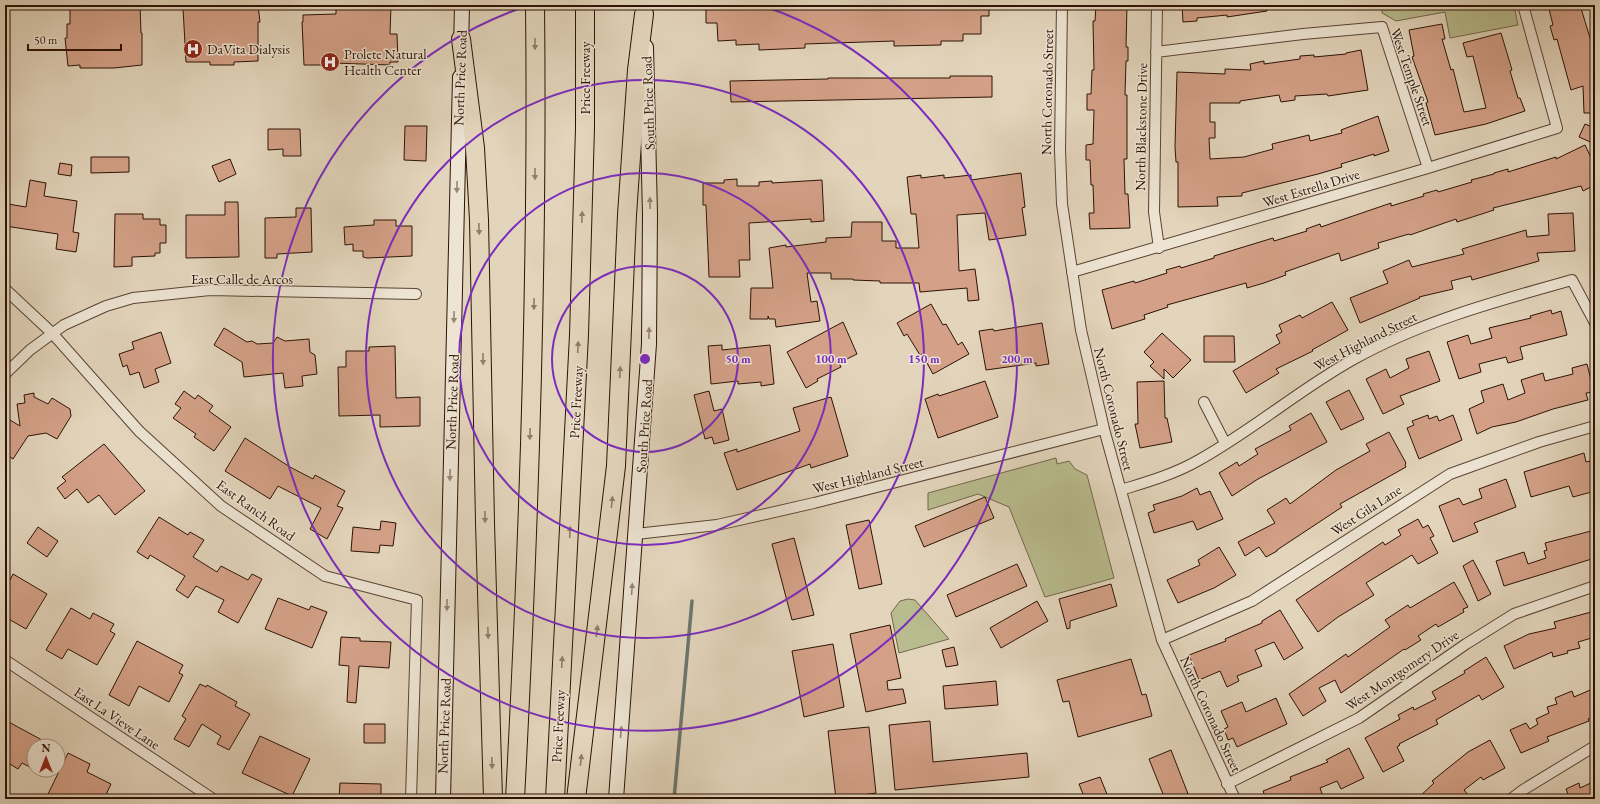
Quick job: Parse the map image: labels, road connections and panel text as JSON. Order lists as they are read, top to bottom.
{
  "streets": {
    "highway": ["Price Freeway"],
    "main road": ["North Price Road", "South Price Road"],
    "street": [
      "West Temple Street",
      "North Coronado Street",
      "North Blackstone Drive",
      "West Estrella Drive",
      "East Calle de Arcos",
      "West Highland Street",
      "East Ranch Road",
      "West Gila Lane",
      "West Montgomery Drive",
      "East La Vieve Lane"
    ]
  },
  "crossings": [
    ["West Temple Street", "North Blackstone Drive"],
    ["West Temple Street", "West Estrella Drive"],
    ["North Coronado Street", "West Estrella Drive"],
    ["North Coronado Street", "West Highland Street"],
    ["North Coronado Street", "West Gila Lane"],
    ["North Coronado Street", "West Montgomery Drive"],
    ["South Price Road", "West Highland Street"],
    ["North Blackstone Drive", "West Estrella Drive"],
    ["East Calle de Arcos", "East Ranch Road"]
  ],
  "one_way": ["North Price Road", "South Price Road"],
  "places": {
    "hospital": ["DaVita Dialysis", "Prolete Natural Health Center"]
  },
  "scale_bar": "50 m",
  "north": "top",
  "rings": [
    "50 m",
    "100 m",
    "150 m",
    "200 m"
  ]
}
